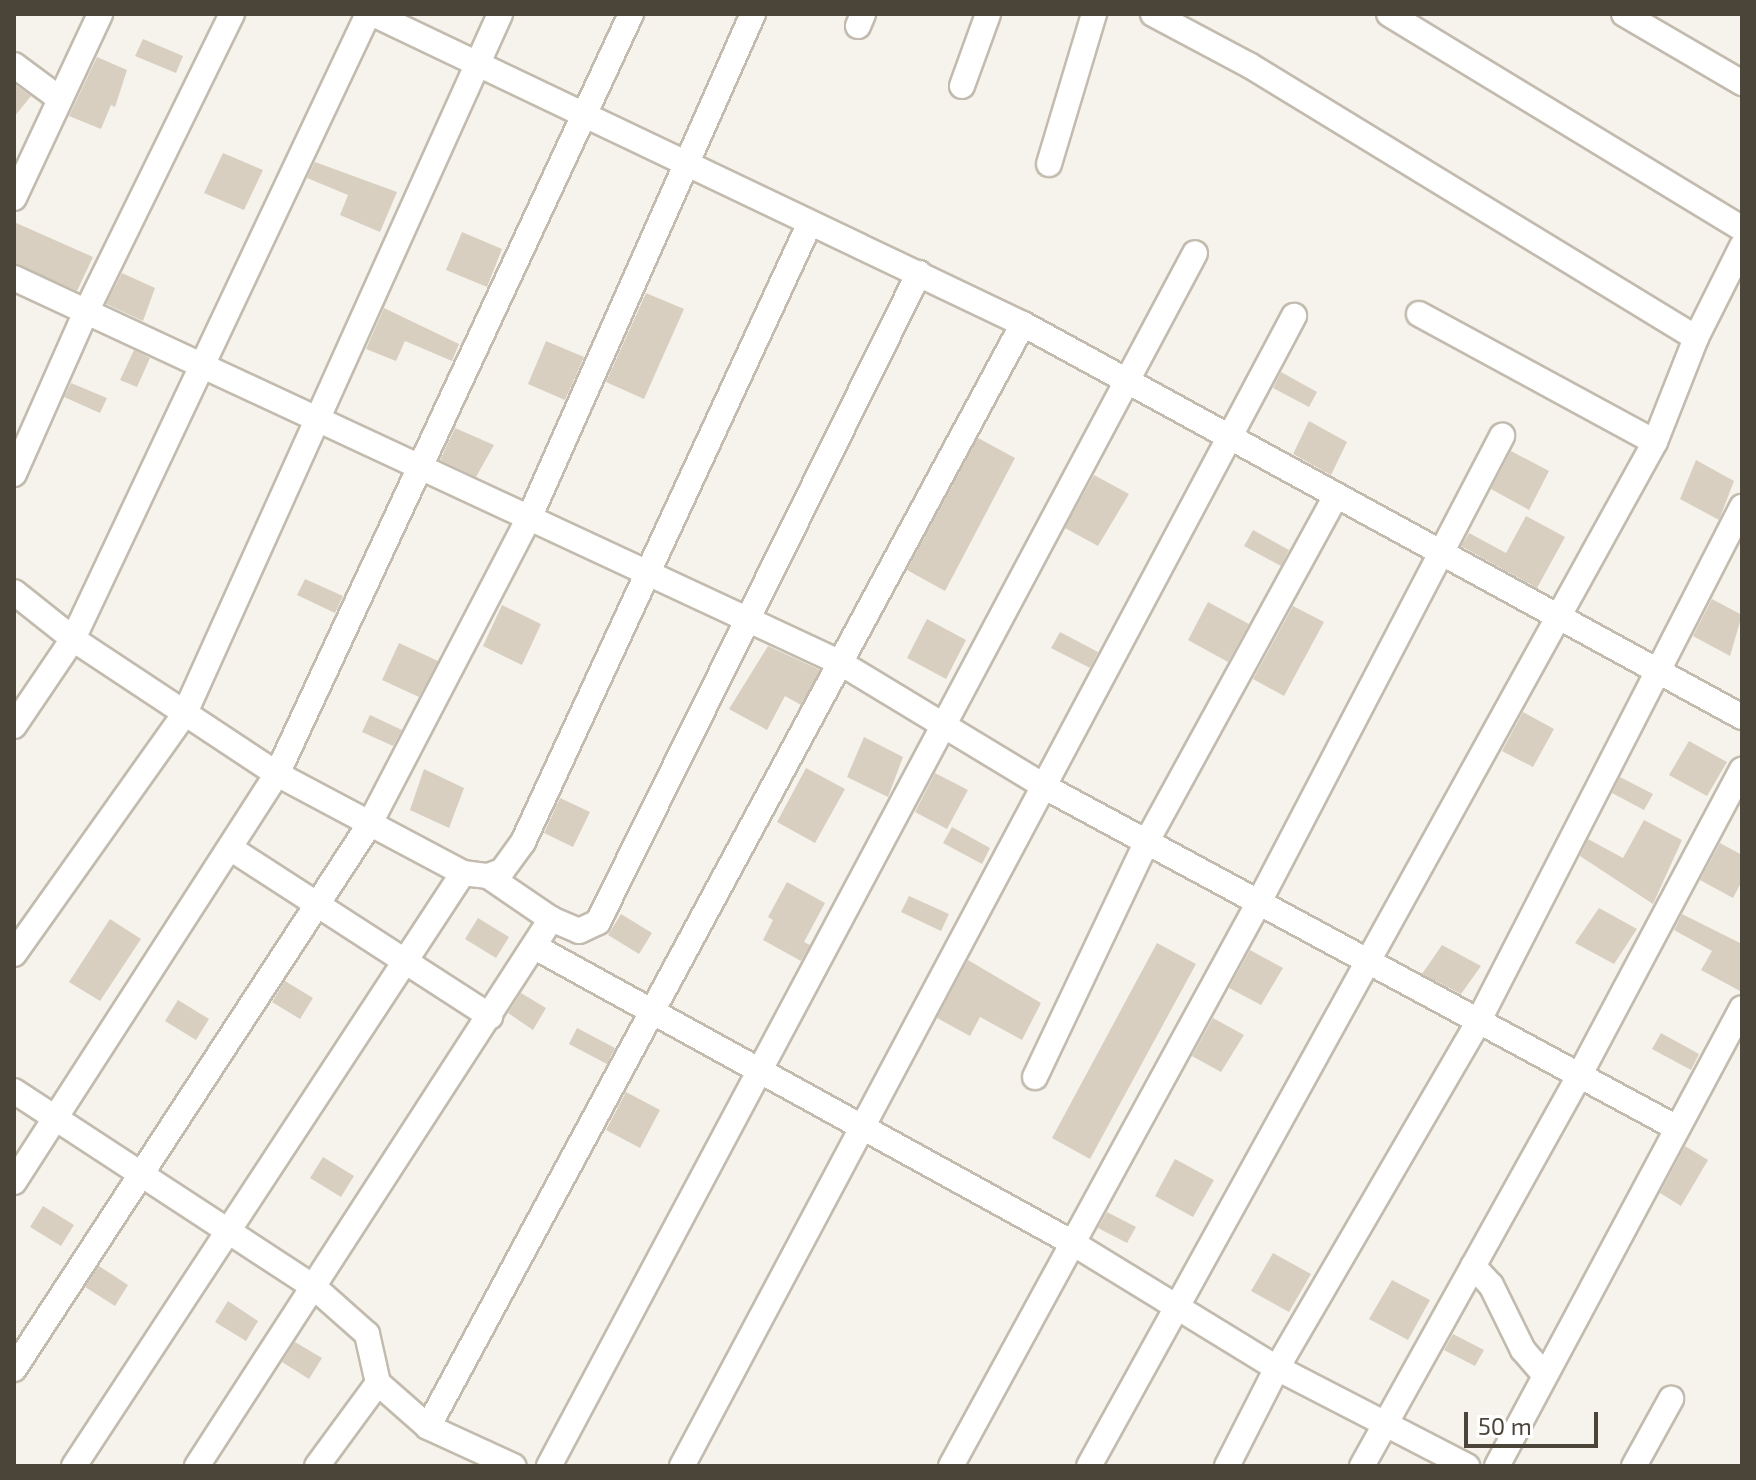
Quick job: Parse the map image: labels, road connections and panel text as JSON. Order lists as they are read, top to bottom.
{
  "scale_bar": "50 m"
}
